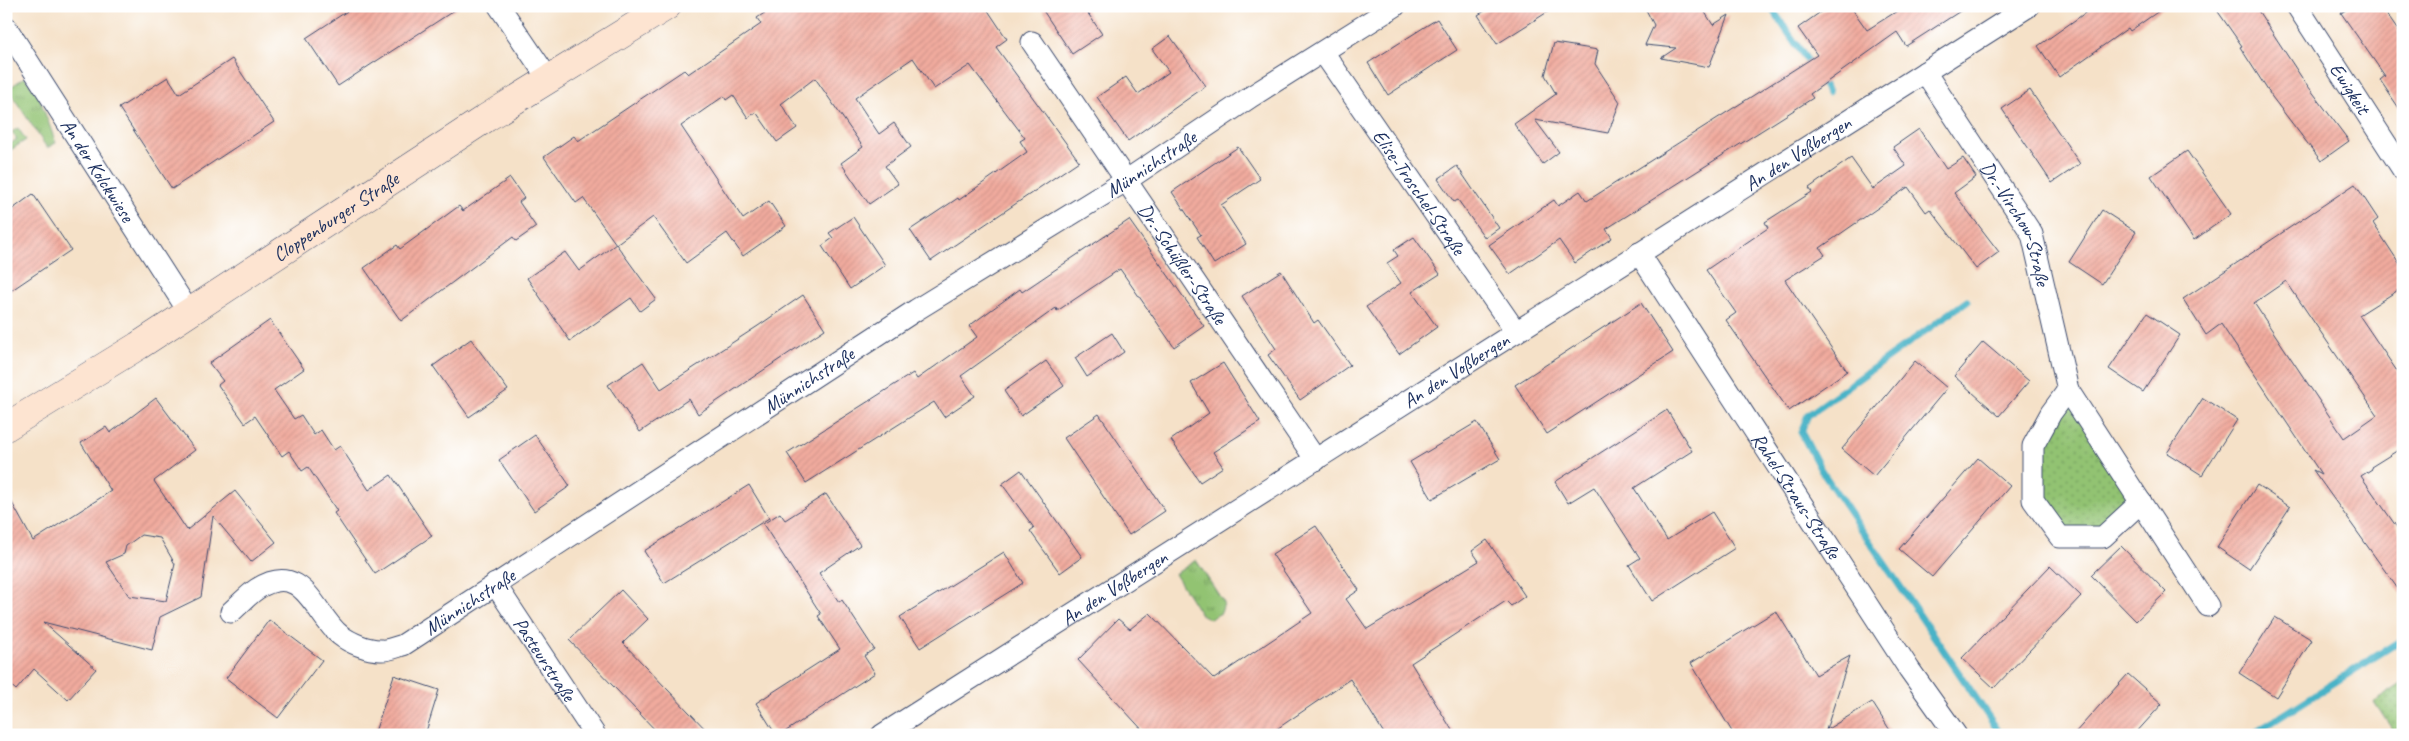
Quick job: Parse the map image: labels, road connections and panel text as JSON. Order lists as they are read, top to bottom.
{
  "streets": {
    "main road": ["Cloppenburger Straße"],
    "street": [
      "Ewigkeit",
      "An den Voßbergen",
      "Münnichstraße",
      "An der Kolckwiese",
      "Elise-Troschel-Straße",
      "Dr.-Virchow-Straße",
      "Dr.-Schüßler-Straße",
      "Rahel-Straus-Straße",
      "Pasteurstraße"
    ]
  },
  "crossings": [
    ["An den Voßbergen", "Elise-Troschel-Straße"],
    ["An den Voßbergen", "Dr.-Virchow-Straße"],
    ["An den Voßbergen", "Dr.-Schüßler-Straße"],
    ["An den Voßbergen", "Rahel-Straus-Straße"],
    ["Münnichstraße", "Elise-Troschel-Straße"],
    ["Münnichstraße", "Dr.-Schüßler-Straße"],
    ["Münnichstraße", "Pasteurstraße"],
    ["An der Kolckwiese", "Cloppenburger Straße"]
  ]
}
